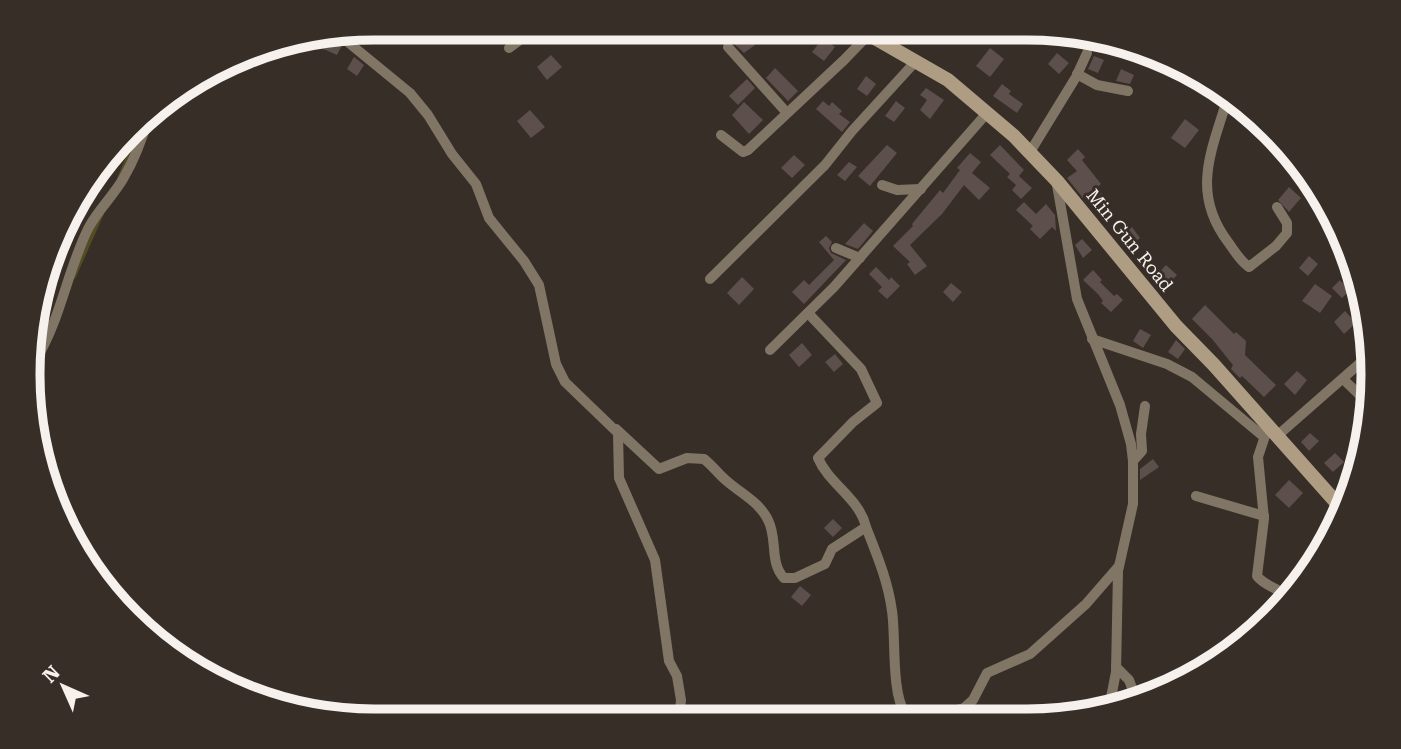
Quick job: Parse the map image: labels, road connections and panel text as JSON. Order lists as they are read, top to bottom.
{
  "streets": {
    "street": ["Min Gun Road"]
  },
  "north": "top left"
}
